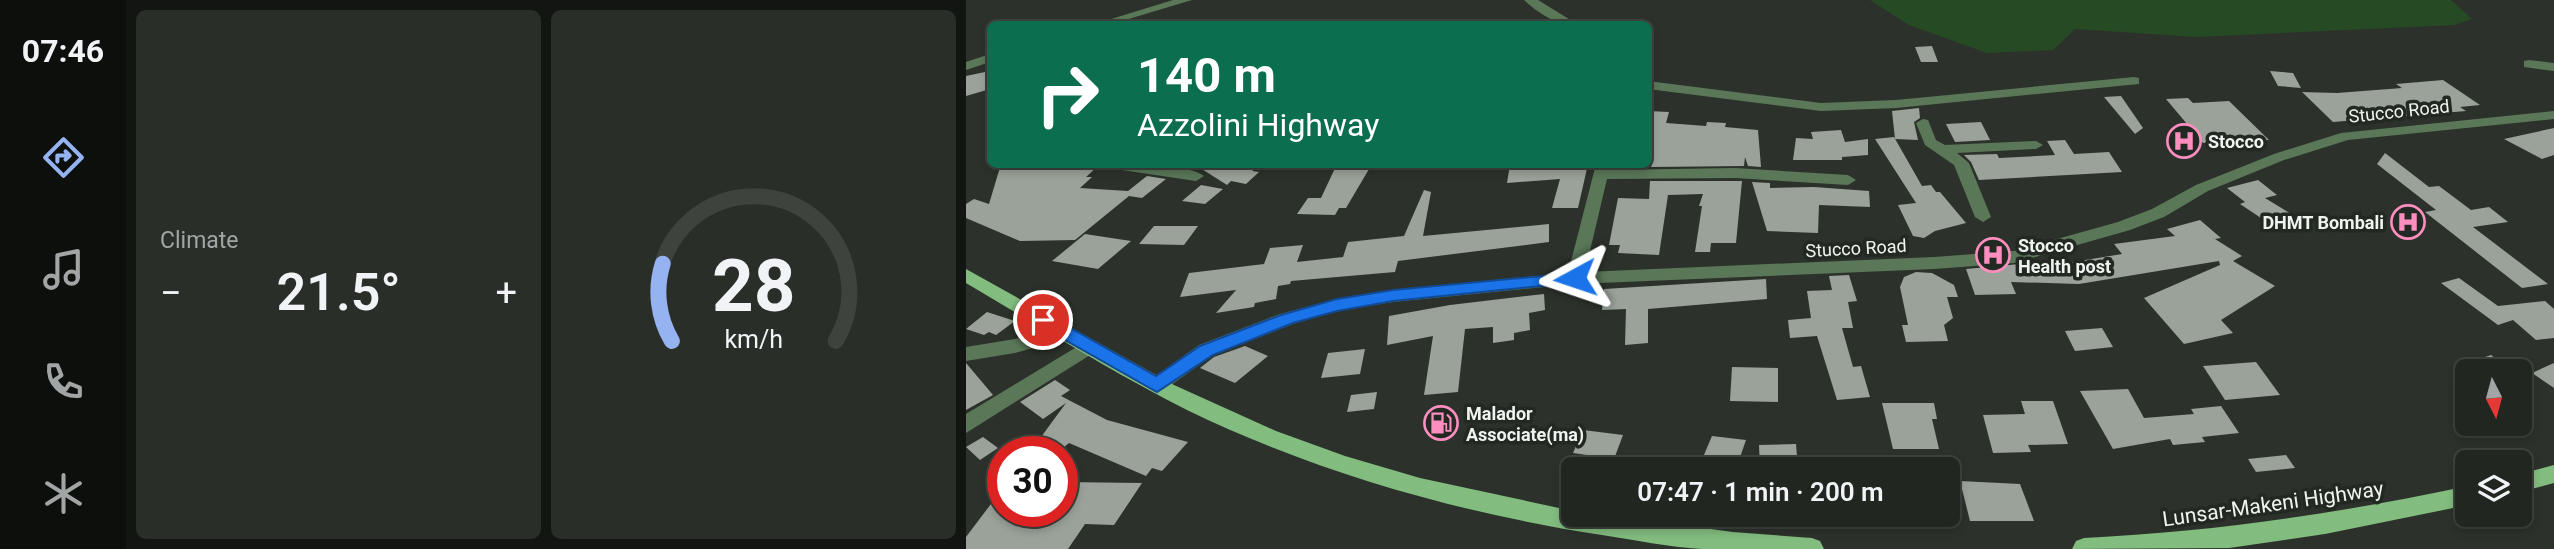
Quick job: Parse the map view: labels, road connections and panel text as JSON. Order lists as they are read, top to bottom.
{
  "streets": {
    "main road": ["Lunsar-Makeni Highway"],
    "street": ["Stucco Road"]
  },
  "places": {
    "hospital": ["Stocco", "DHMT Bombali", "Stocco Health post"],
    "fuel station": ["Malador Associate(ma)"]
  },
  "north": "bottom",
  "page": {
    "tabs": "07:46",
    "tile": "Climate",
    "turn": ["140 m", "Azzolini Highway"],
    "heat": ["−", "21.5°", "+"],
    "limit": "30",
    "trip": "07:47 · 1 min · 200 m",
    "gauge": ["28", "km/h"]
  }
}
